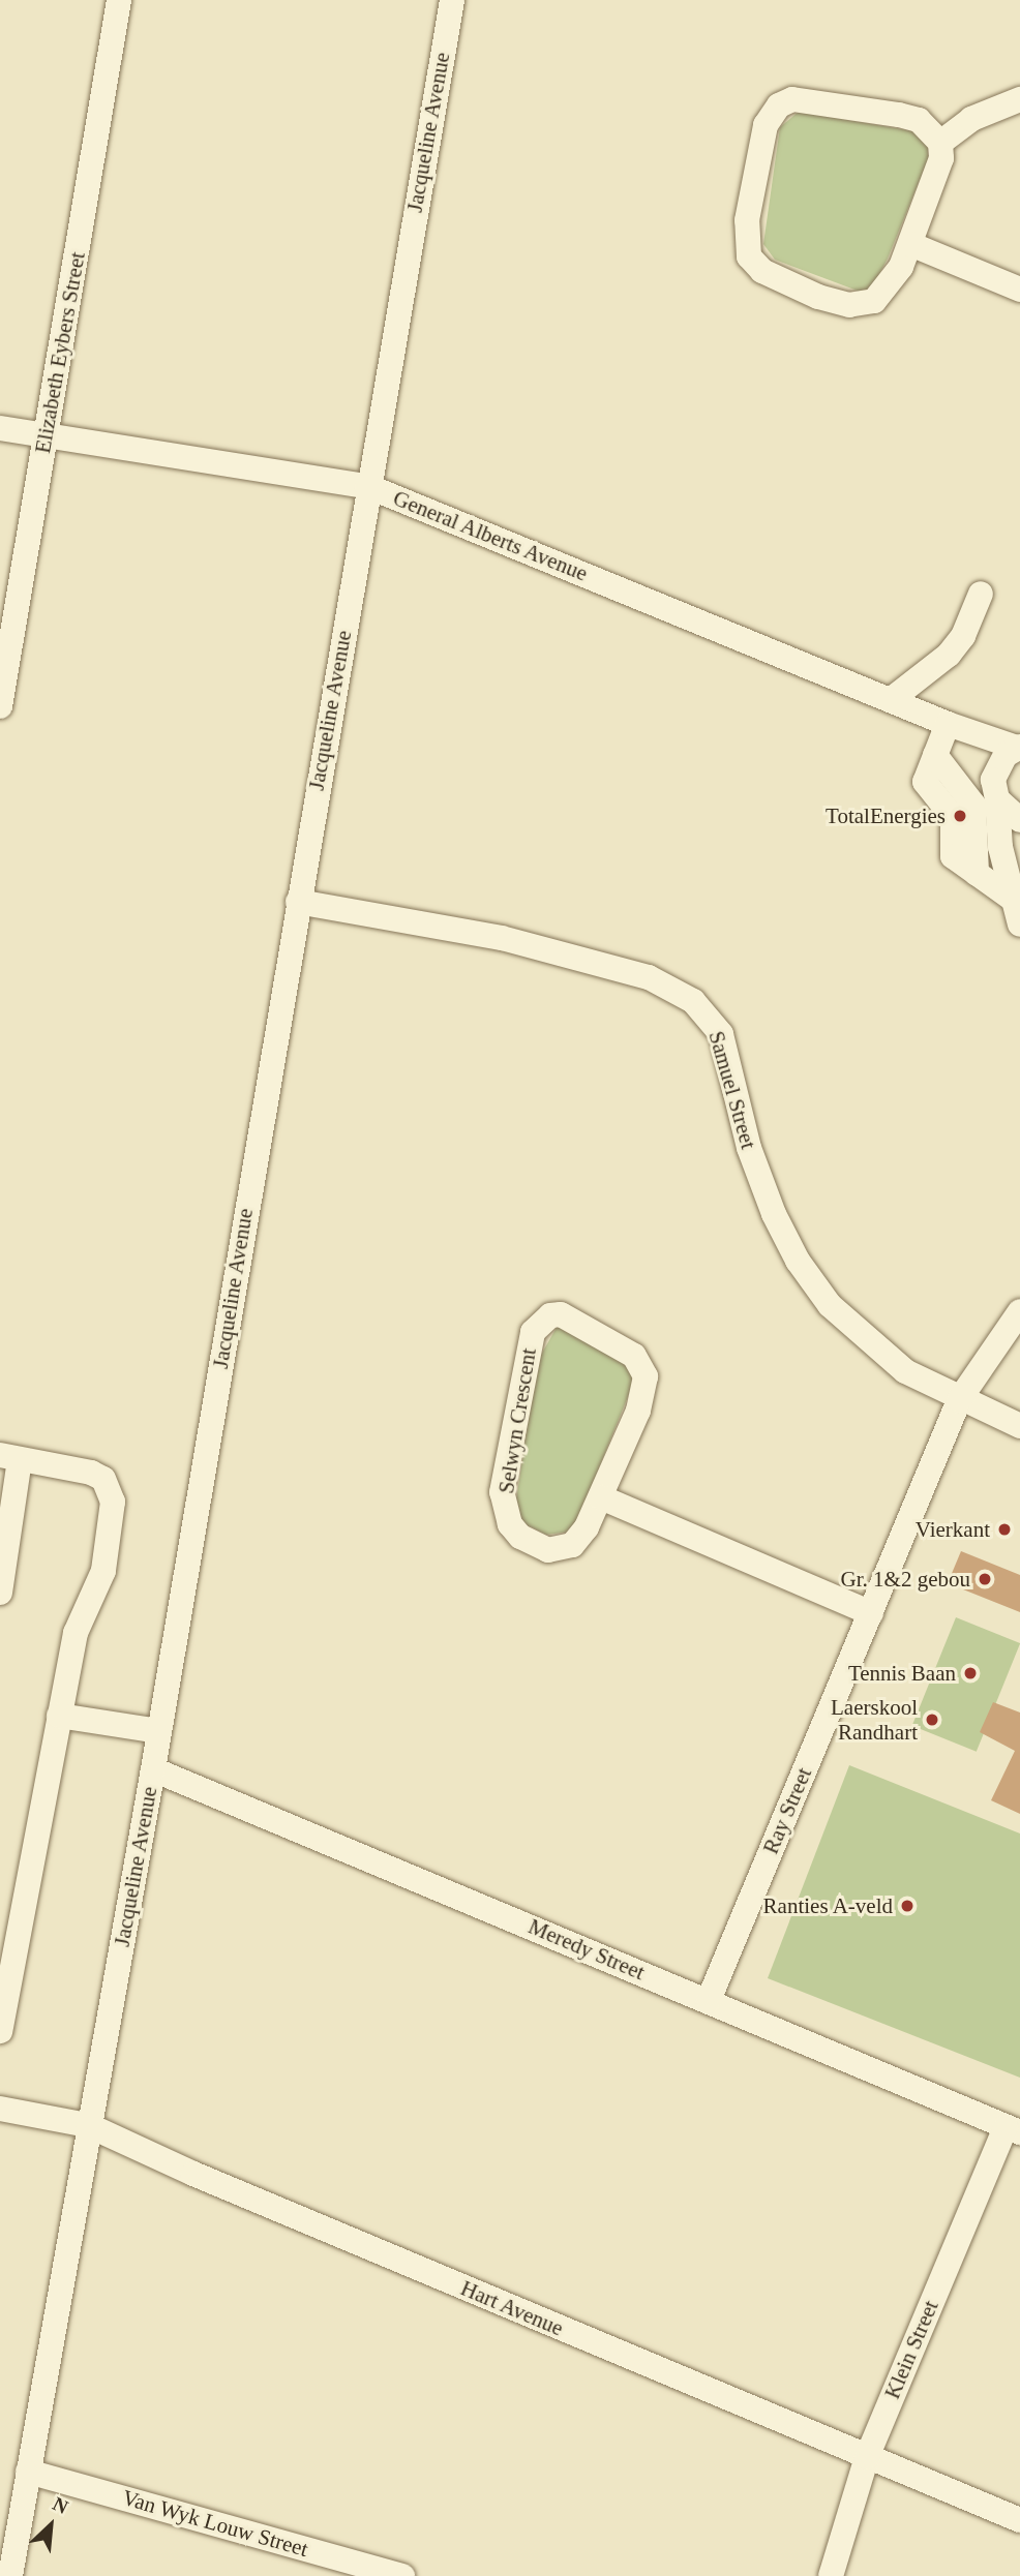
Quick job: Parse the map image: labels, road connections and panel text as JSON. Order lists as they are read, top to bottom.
{
  "streets": {
    "street": [
      "Jacqueline Avenue",
      "Elizabeth Eybers Street",
      "General Alberts Avenue",
      "Samuel Street",
      "Selwyn Crescent",
      "Ray Street",
      "Meredy Street",
      "Hart Avenue",
      "Klein Street",
      "Van Wyk Louw Street"
    ]
  },
  "crossings": [
    ["Jacqueline Avenue", "General Alberts Avenue"],
    ["Jacqueline Avenue", "Samuel Street"],
    ["Jacqueline Avenue", "Meredy Street"],
    ["Jacqueline Avenue", "Hart Avenue"],
    ["Jacqueline Avenue", "Van Wyk Louw Street"],
    ["Elizabeth Eybers Street", "General Alberts Avenue"],
    ["Samuel Street", "Ray Street"],
    ["Ray Street", "Meredy Street"],
    ["Meredy Street", "Klein Street"],
    ["Hart Avenue", "Klein Street"]
  ],
  "places": [
    "TotalEnergies",
    "Vierkant",
    "Gr. 1&2 gebou",
    "Tennis Baan",
    "Laerskool Randhart",
    "Ranties A-veld"
  ],
  "north": "top right"
}
